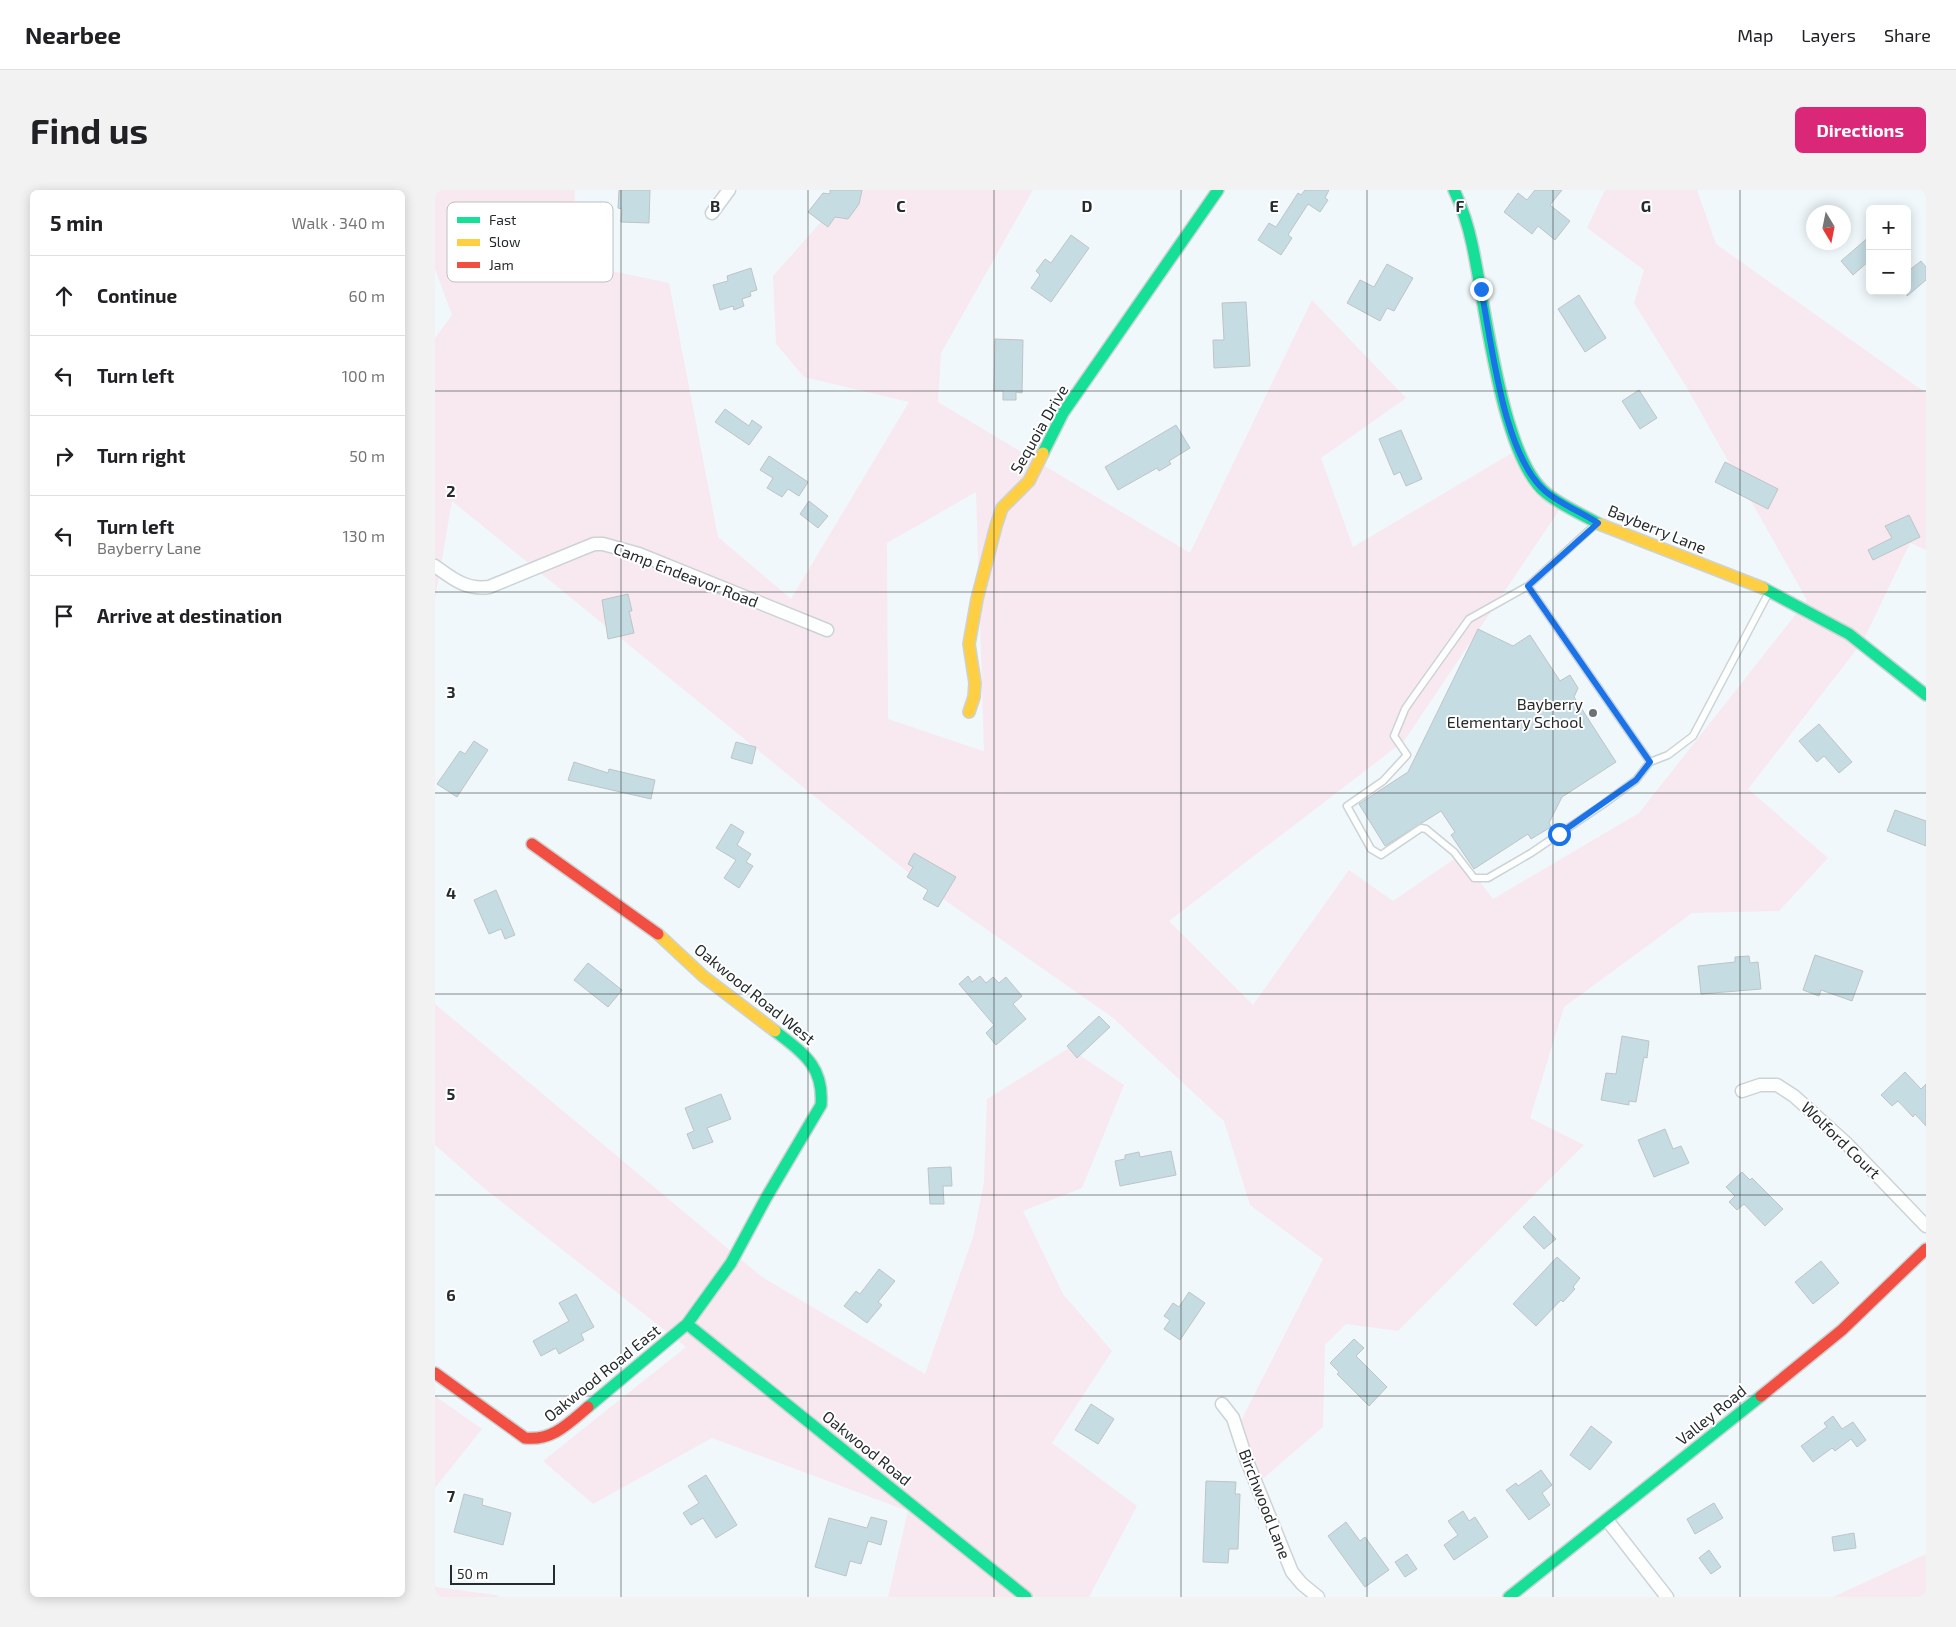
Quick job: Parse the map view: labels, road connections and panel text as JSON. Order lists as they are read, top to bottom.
{
  "streets": {
    "street": [
      "Sequoia Drive",
      "Bayberry Lane",
      "Camp Endeavor Road",
      "Oakwood Road West",
      "Wolford Court",
      "Oakwood Road East",
      "Valley Road",
      "Oakwood Road",
      "Birchwood Lane"
    ]
  },
  "crossings": [
    ["Oakwood Road West", "Oakwood Road East"],
    ["Oakwood Road West", "Oakwood Road"],
    ["Oakwood Road East", "Oakwood Road"]
  ],
  "places": ["Bayberry Elementary School"],
  "legend": ["Fast", "Slow", "Jam"],
  "scale_bar": "50 m",
  "north": "bottom",
  "page": {
    "header": "Nearbee",
    "nav": ["Map", "Layers", "Share"],
    "buttons": "Directions",
    "title": "Find us",
    "heading": ["5 min", "Walk · 340 m"],
    "map_buttons": ["+", "−"],
    "list": [
      ["Continue", "60 m"],
      ["Turn left", "100 m"],
      ["Turn right", "50 m"],
      ["Turn left", "Bayberry Lane", "130 m"],
      "Arrive at destination"
    ],
    "scale": "50 m"
  },
  "grid": {
    "columns": [
      "B",
      "C",
      "D",
      "E",
      "F",
      "G"
    ],
    "rows": [
      "2",
      "3",
      "4",
      "5",
      "6",
      "7"
    ]
  }
}
